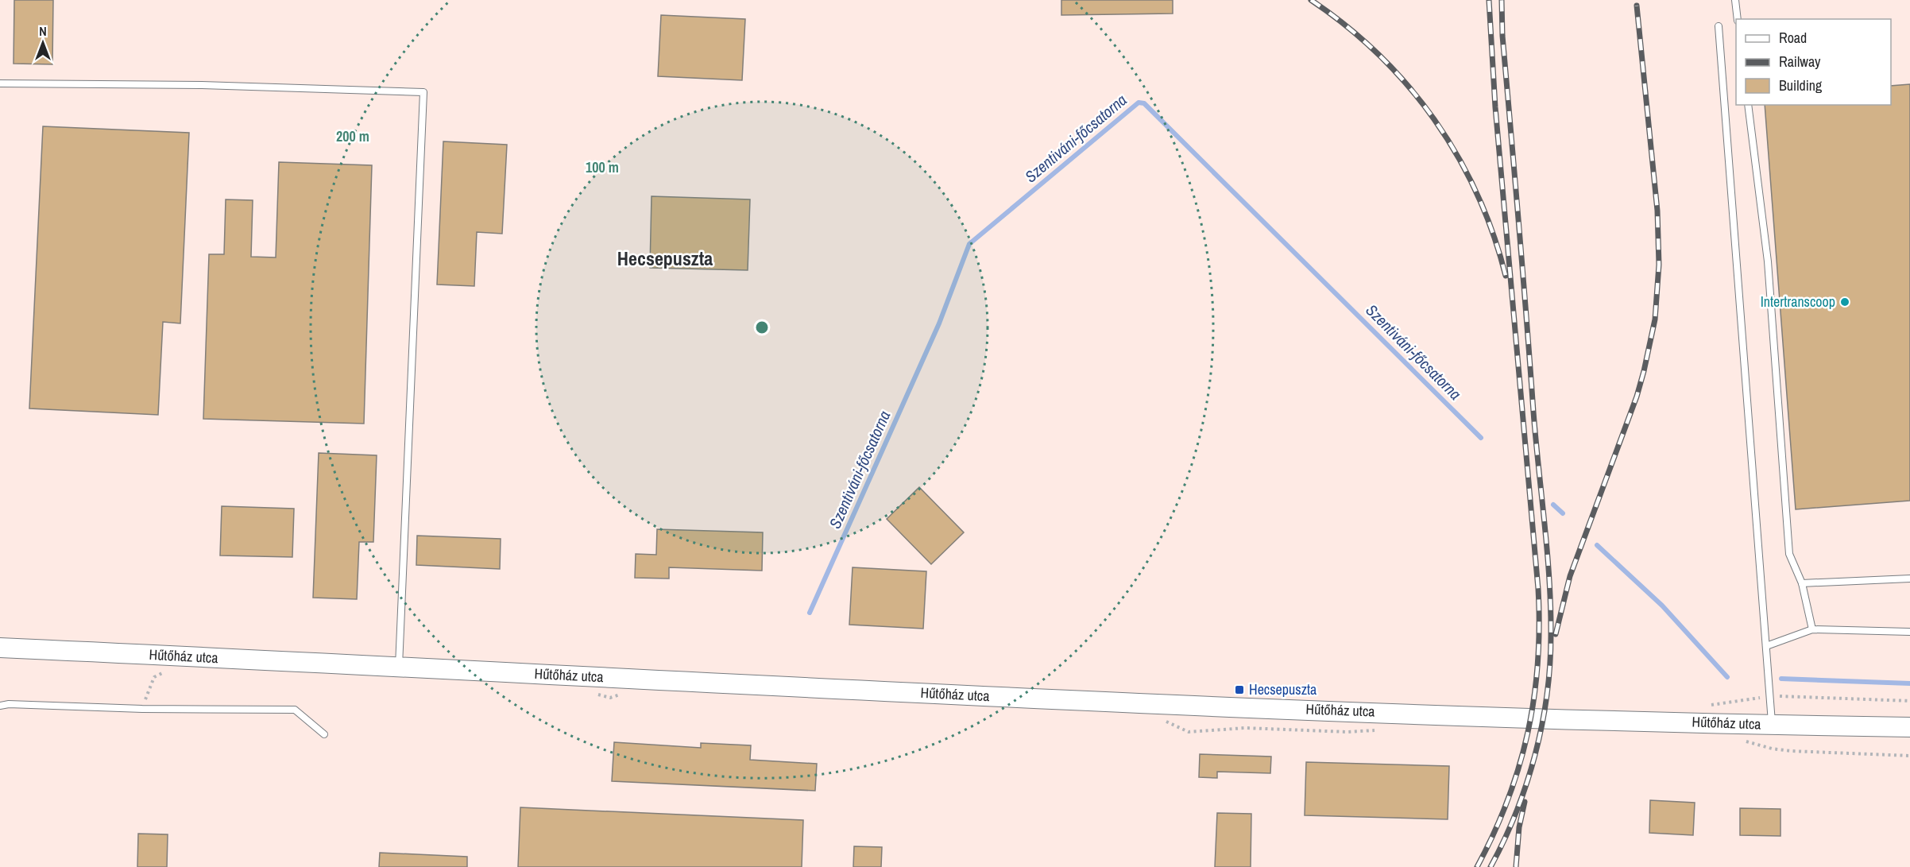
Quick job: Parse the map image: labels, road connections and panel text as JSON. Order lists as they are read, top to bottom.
{
  "streets": {
    "street": ["Hűtőház utca"]
  },
  "districts": ["Hecsepuszta"],
  "water": ["Szentiváni-főcsatorna"],
  "places": {
    "other": ["Intertranscoop"],
    "transit": ["Hecsepuszta"]
  },
  "legend": ["Road", "Railway", "Building"],
  "north": "top",
  "rings": ["200 m", "100 m"]
}
